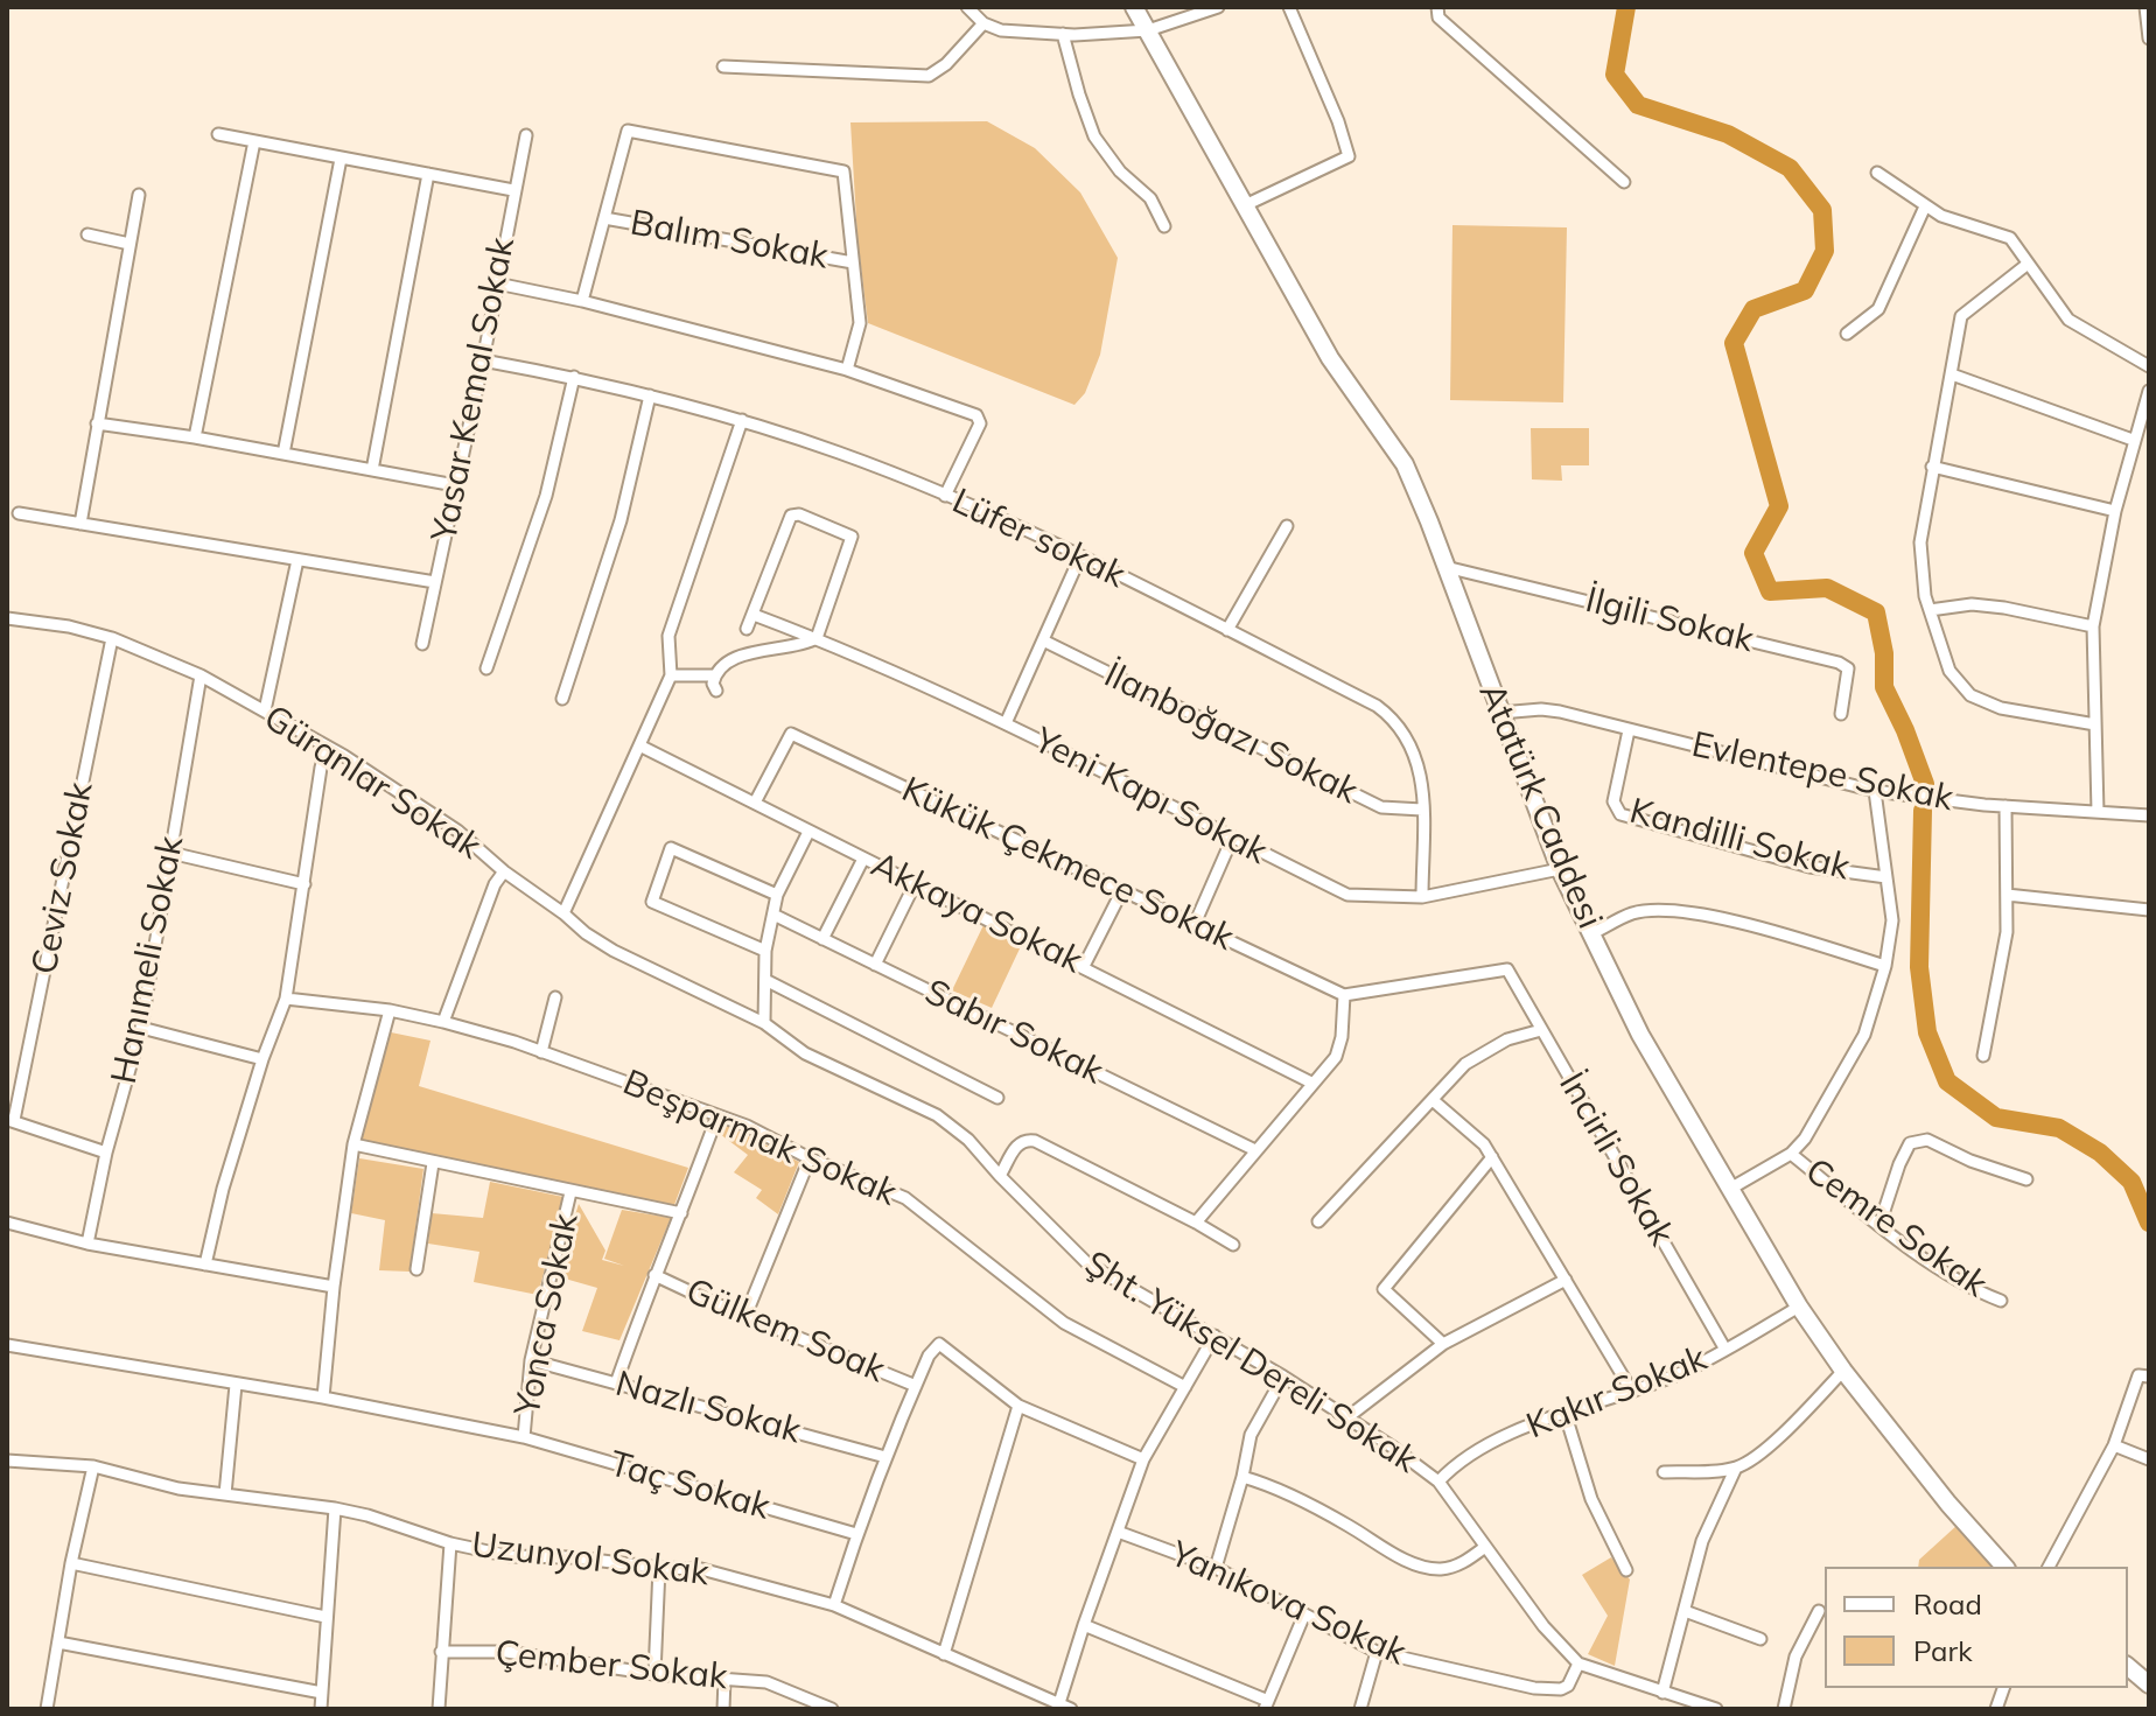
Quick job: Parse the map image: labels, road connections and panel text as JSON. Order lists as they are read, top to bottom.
{
  "streets": {
    "main road": ["Atatürk Caddesi"],
    "street": [
      "Balım Sokak",
      "Yasar Kemal Sokak",
      "Lüfer sokak",
      "İlgili Sokak",
      "İlanboğazı Sokak",
      "Evlentepe Sokak",
      "Güranlar Sokak",
      "Yeni Kapı Sokak",
      "Kandilli Sokak",
      "Kükük Çekmece Sokak",
      "Ceviz Sokak",
      "Akkaya Sokak",
      "Hanımeli Sokak",
      "Sabır Sokak",
      "Beşparmak Sokak",
      "İncirli Sokak",
      "Cemre Sokak",
      "Yonca Sokak",
      "Gülkem Soak",
      "Şht. Yüksel Dereli Sokak",
      "Kakır Sokak",
      "Nazlı Sokak",
      "Taç Sokak",
      "Uzunyol Sokak",
      "Yanıkova Sokak",
      "Çember Sokak"
    ]
  },
  "crossings": [
    ["Yasar Kemal Sokak", "Lüfer sokak"],
    ["Lüfer sokak", "İlanboğazı Sokak"],
    ["Lüfer sokak", "Yeni Kapı Sokak"],
    ["İlgili Sokak", "Atatürk Caddesi"],
    ["Evlentepe Sokak", "Atatürk Caddesi"],
    ["Evlentepe Sokak", "Kandilli Sokak"],
    ["Güranlar Sokak", "Ceviz Sokak"],
    ["Güranlar Sokak", "Hanımeli Sokak"],
    ["Güranlar Sokak", "Şht. Yüksel Dereli Sokak"],
    ["Yeni Kapı Sokak", "Atatürk Caddesi"],
    ["Atatürk Caddesi", "Kakır Sokak"],
    ["Kükük Çekmece Sokak", "Akkaya Sokak"],
    ["Kükük Çekmece Sokak", "İncirli Sokak"],
    ["İncirli Sokak", "Kakır Sokak"],
    ["Yonca Sokak", "Nazlı Sokak"],
    ["Yonca Sokak", "Taç Sokak"],
    ["Şht. Yüksel Dereli Sokak", "Kakır Sokak"],
    ["Şht. Yüksel Dereli Sokak", "Yanıkova Sokak"]
  ],
  "legend": ["Road", "Park"]
}
